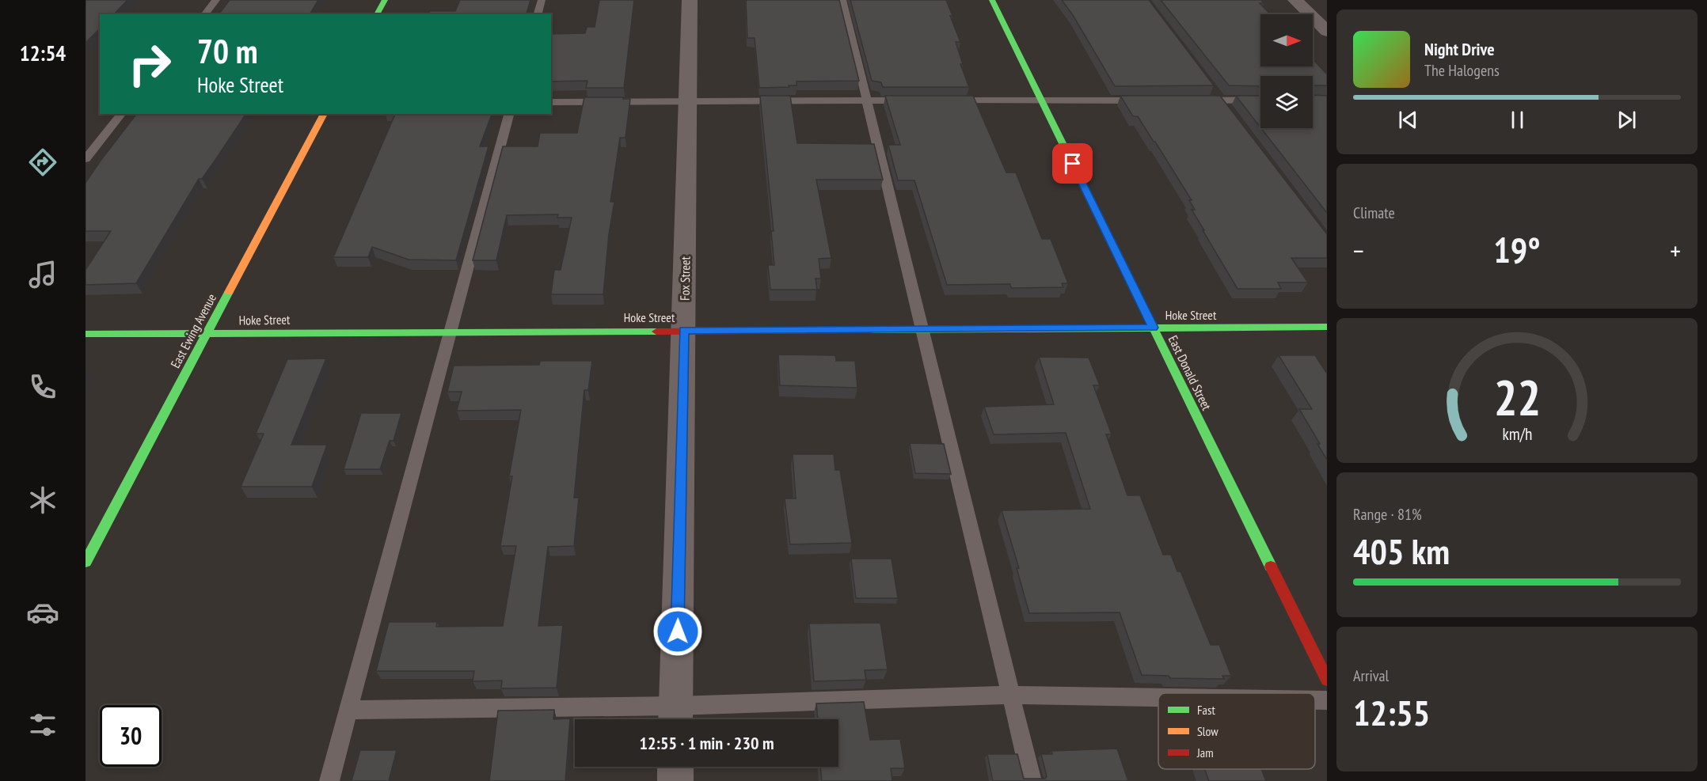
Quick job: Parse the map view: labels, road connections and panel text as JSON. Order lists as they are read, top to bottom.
{
  "streets": {
    "street": [
      "Fox Street",
      "Hoke Street",
      "East Ewing Avenue",
      "East Donald Street"
    ]
  },
  "crossings": [
    ["Fox Street", "Hoke Street"],
    ["Hoke Street", "East Ewing Avenue"],
    ["Hoke Street", "East Donald Street"]
  ],
  "legend": ["Fast", "Slow", "Jam"],
  "north": "right",
  "page": {
    "tabs": "12:54",
    "turn": ["70 m", "Hoke Street"],
    "song": ["Night Drive", "The Halogens"],
    "tile": [
      "Climate",
      ["Range · 81%", "405 km"],
      ["Arrival", "12:55"]
    ],
    "heat": ["−", "19°", "+"],
    "limit": "30",
    "trip": "12:55 · 1 min · 230 m",
    "gauge": ["22", "km/h"]
  }
}
